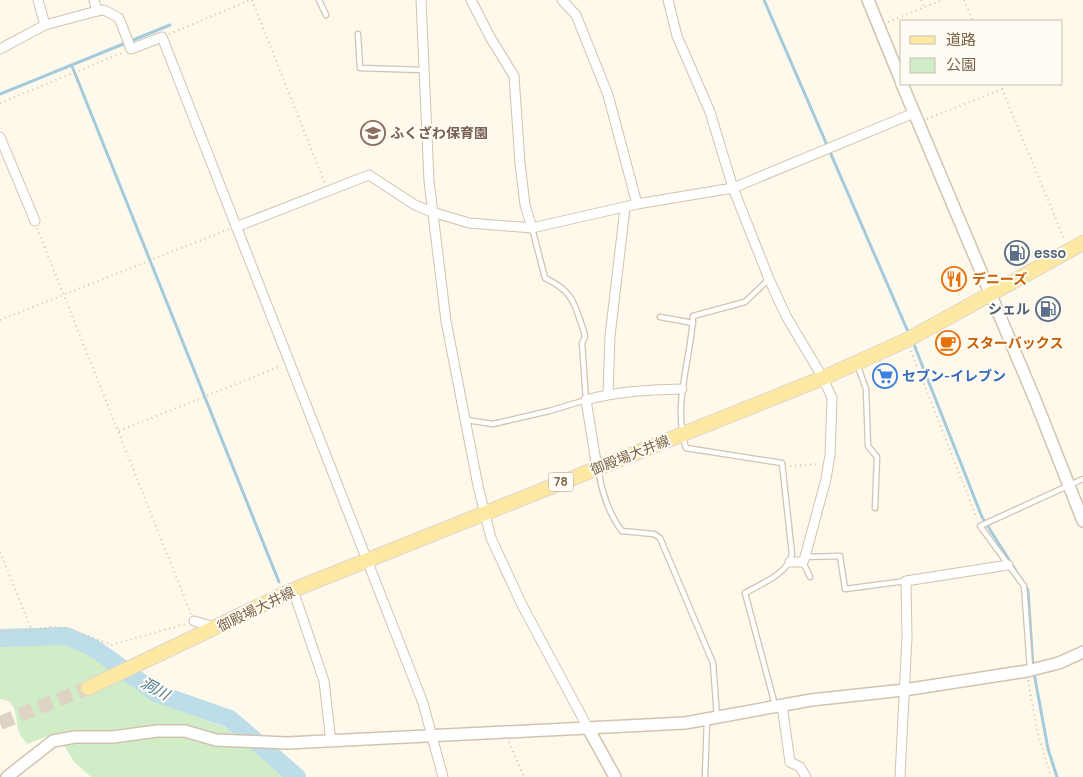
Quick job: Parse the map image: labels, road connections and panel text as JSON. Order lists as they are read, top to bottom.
{
  "streets": {
    "main road": ["御殿場大井線", "78"]
  },
  "water": ["洞川"],
  "places": {
    "school or university": ["ふくざわ保育園"],
    "fuel station": ["esso", "シェル"],
    "restaurant": ["デニーズ"],
    "cafe": ["スターバックス"],
    "supermarket": ["セブン-イレブン"]
  },
  "legend": ["道路", "公園"]
}
